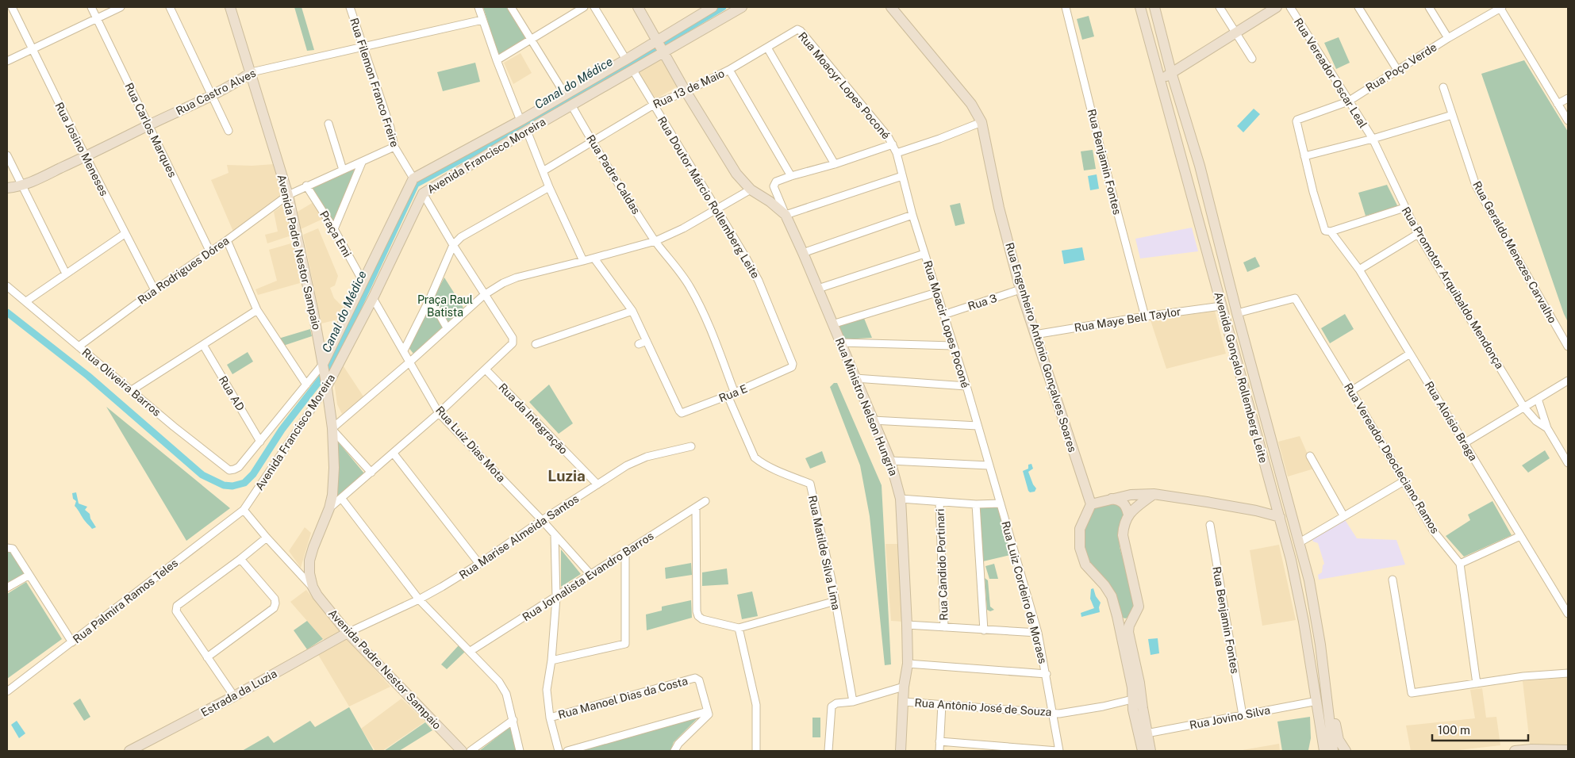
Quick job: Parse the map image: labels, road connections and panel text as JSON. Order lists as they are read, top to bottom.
{
  "streets": {
    "street": [
      "Rua Poço Verde",
      "Rua Vereador Oscar Leal",
      "Rua Filemon Franco Freire",
      "Rua Moacyr Lopes Poconé",
      "Rua 13 de Maio",
      "Rua Castro Alves",
      "Rua Carlos Marques",
      "Rua Josino Meneses",
      "Avenida Francisco Moreira",
      "Rua Benjamin Fontes",
      "Rua Padre Caldas",
      "Rua Doutor Márcio Rollemberg Leite",
      "Praça Emi",
      "Avenida Padre Nestor Sampaio",
      "Rua Geraldo Menezes Carvalho",
      "Rua Rodrigues Dórea",
      "Rua Promotor Arquibaldo Mendonça",
      "Rua 3",
      "Rua Maye Bell Taylor",
      "Rua Moacir Lopes Poconé",
      "Rua Engenheiro Antônio Gonçalves Soares",
      "Avenida Gonçalo Rollemberg Leite",
      "Rua Oliveira Barros",
      "Rua AD",
      "Rua E",
      "Rua Ministro Nelson Hungria",
      "Rua da Integração",
      "Rua Aloísio Braga",
      "Rua Luiz Dias Mota",
      "Rua Vereador Deocleciano Ramos",
      "Rua Marise Almeida Santos",
      "Rua Matilde Silva Lima",
      "Rua Cândido Portinari",
      "Rua Jornalista Evandro Barros",
      "Rua Luiz Cordeiro de Moraes",
      "Rua Palmira Ramos Teles",
      "Estrada da Luzia",
      "Rua Manoel Dias da Costa",
      "Rua Antônio José de Souza",
      "Rua Jovino Silva"
    ]
  },
  "crossings": [
    ["Rua Poço Verde", "Rua Vereador Oscar Leal"],
    ["Rua Poço Verde", "Rua Aloísio Braga"],
    ["Rua Vereador Oscar Leal", "Rua Promotor Arquibaldo Mendonça"],
    ["Rua Filemon Franco Freire", "Rua Castro Alves"],
    ["Rua Filemon Franco Freire", "Avenida Francisco Moreira"],
    ["Rua Filemon Franco Freire", "Rua Rodrigues Dórea"],
    ["Rua Moacyr Lopes Poconé", "Rua 13 de Maio"],
    ["Rua Moacyr Lopes Poconé", "Rua Moacir Lopes Poconé"],
    ["Rua 13 de Maio", "Rua Padre Caldas"],
    ["Rua 13 de Maio", "Rua Doutor Márcio Rollemberg Leite"],
    ["Rua 13 de Maio", "Rua Ministro Nelson Hungria"],
    ["Rua Castro Alves", "Rua Carlos Marques"],
    ["Rua Castro Alves", "Rua Josino Meneses"],
    ["Rua Castro Alves", "Avenida Padre Nestor Sampaio"],
    ["Rua Carlos Marques", "Rua Rodrigues Dórea"],
    ["Rua Josino Meneses", "Rua Rodrigues Dórea"],
    ["Avenida Francisco Moreira", "Rua Padre Caldas"],
    ["Avenida Francisco Moreira", "Rua Doutor Márcio Rollemberg Leite"],
    ["Avenida Francisco Moreira", "Praça Emi"],
    ["Avenida Francisco Moreira", "Avenida Padre Nestor Sampaio"],
    ["Avenida Francisco Moreira", "Rua Oliveira Barros"],
    ["Avenida Francisco Moreira", "Rua AD"],
    ["Avenida Francisco Moreira", "Rua Ministro Nelson Hungria"],
    ["Avenida Francisco Moreira", "Rua Luiz Dias Mota"],
    ["Avenida Francisco Moreira", "Rua Palmira Ramos Teles"],
    ["Rua Benjamin Fontes", "Rua Maye Bell Taylor"],
    ["Rua Benjamin Fontes", "Rua Jovino Silva"],
    ["Rua Padre Caldas", "Rua E"],
    ["Rua Doutor Márcio Rollemberg Leite", "Rua E"],
    ["Praça Emi", "Rua Rodrigues Dórea"],
    ["Avenida Padre Nestor Sampaio", "Rua Rodrigues Dórea"],
    ["Avenida Padre Nestor Sampaio", "Rua Marise Almeida Santos"],
    ["Avenida Padre Nestor Sampaio", "Estrada da Luzia"],
    ["Rua Rodrigues Dórea", "Rua Oliveira Barros"],
    ["Rua 3", "Rua Moacir Lopes Poconé"],
    ["Rua 3", "Rua Engenheiro Antônio Gonçalves Soares"],
    ["Rua Maye Bell Taylor", "Rua Engenheiro Antônio Gonçalves Soares"],
    ["Rua Maye Bell Taylor", "Avenida Gonçalo Rollemberg Leite"],
    ["Rua Moacir Lopes Poconé", "Rua Luiz Cordeiro de Moraes"],
    ["Avenida Gonçalo Rollemberg Leite", "Rua Vereador Deocleciano Ramos"],
    ["Avenida Gonçalo Rollemberg Leite", "Rua Jovino Silva"],
    ["Rua E", "Rua Matilde Silva Lima"],
    ["Rua Ministro Nelson Hungria", "Rua Antônio José de Souza"],
    ["Rua da Integração", "Rua Marise Almeida Santos"],
    ["Rua Luiz Dias Mota", "Rua Marise Almeida Santos"],
    ["Rua Luiz Dias Mota", "Rua Jornalista Evandro Barros"],
    ["Rua Marise Almeida Santos", "Estrada da Luzia"],
    ["Rua Luiz Cordeiro de Moraes", "Rua Antônio José de Souza"]
  ],
  "districts": ["Luzia"],
  "water": ["Canal do Médice"],
  "parks": ["Praça Raul Batista"],
  "scale_bar": "100 m"
}
